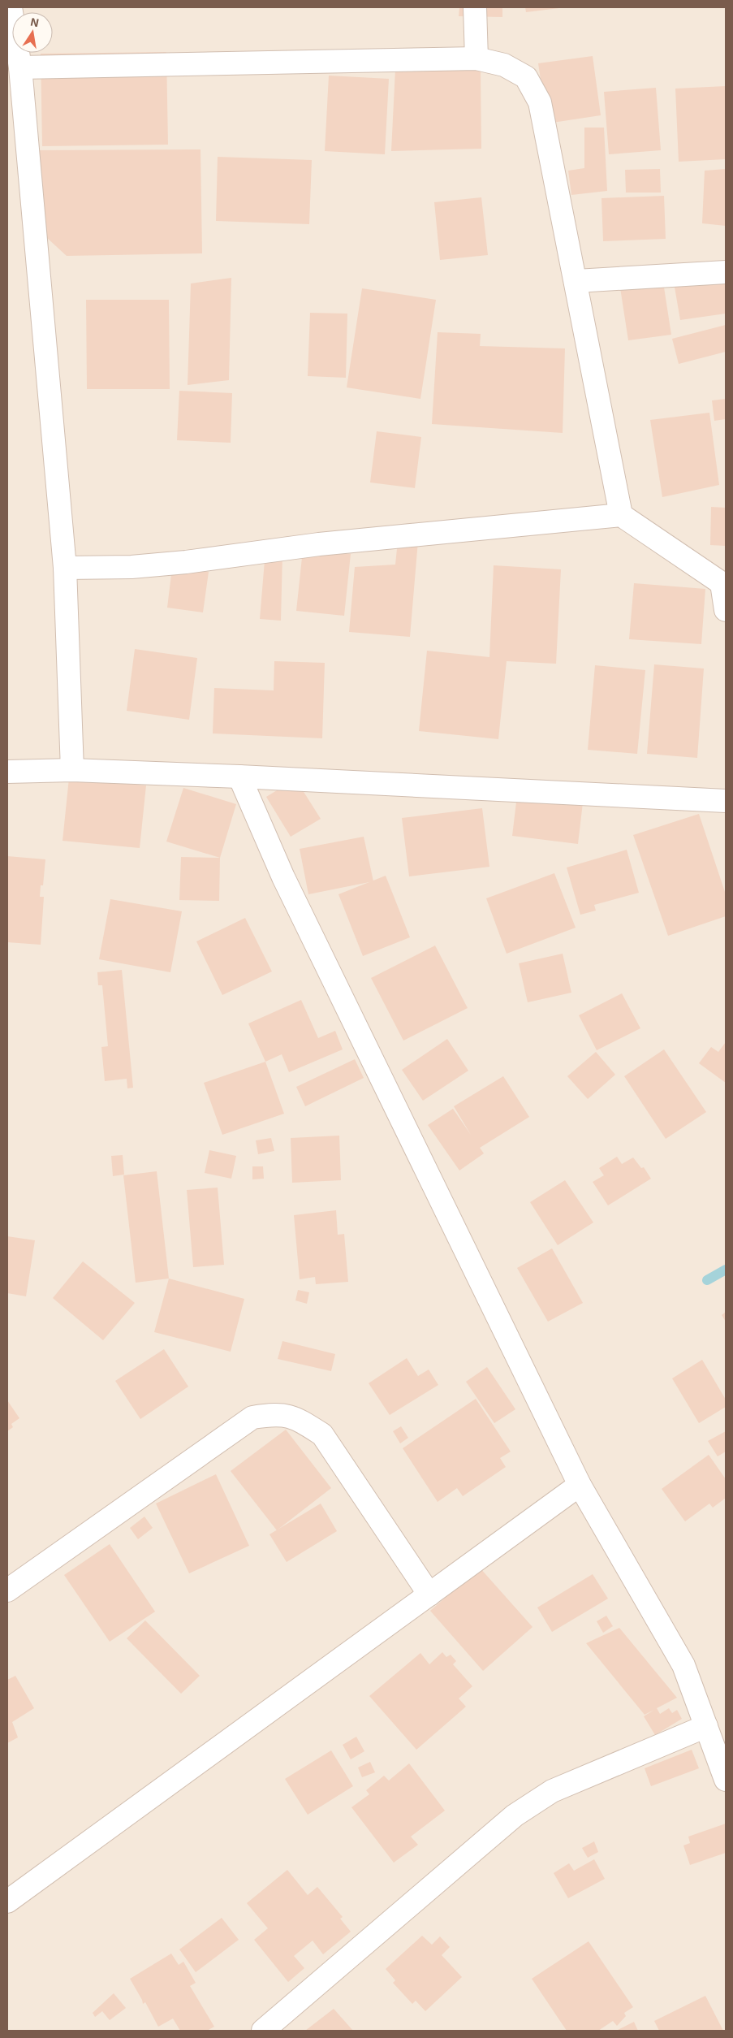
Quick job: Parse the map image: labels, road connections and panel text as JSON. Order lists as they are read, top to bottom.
{
  "north": "top"
}
